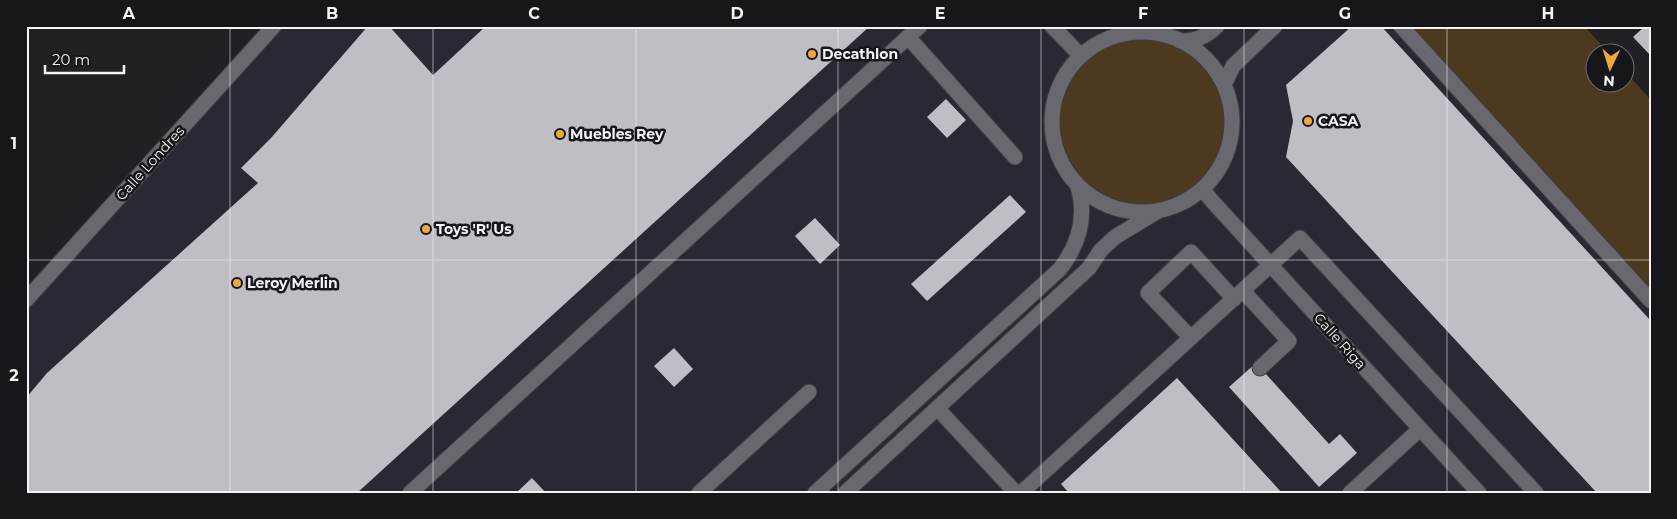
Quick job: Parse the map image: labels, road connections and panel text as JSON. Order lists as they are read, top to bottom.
{
  "streets": {
    "street": ["Calle Londres", "Calle Riga"]
  },
  "places": [
    "Decathlon",
    "CASA",
    "Muebles Rey",
    "Toys 'R' Us",
    "Leroy Merlin"
  ],
  "scale_bar": "20 m",
  "north": "bottom",
  "grid": {
    "columns": [
      "A",
      "B",
      "C",
      "D",
      "E",
      "F",
      "G",
      "H"
    ],
    "rows": ["1", "2"]
  }
}
